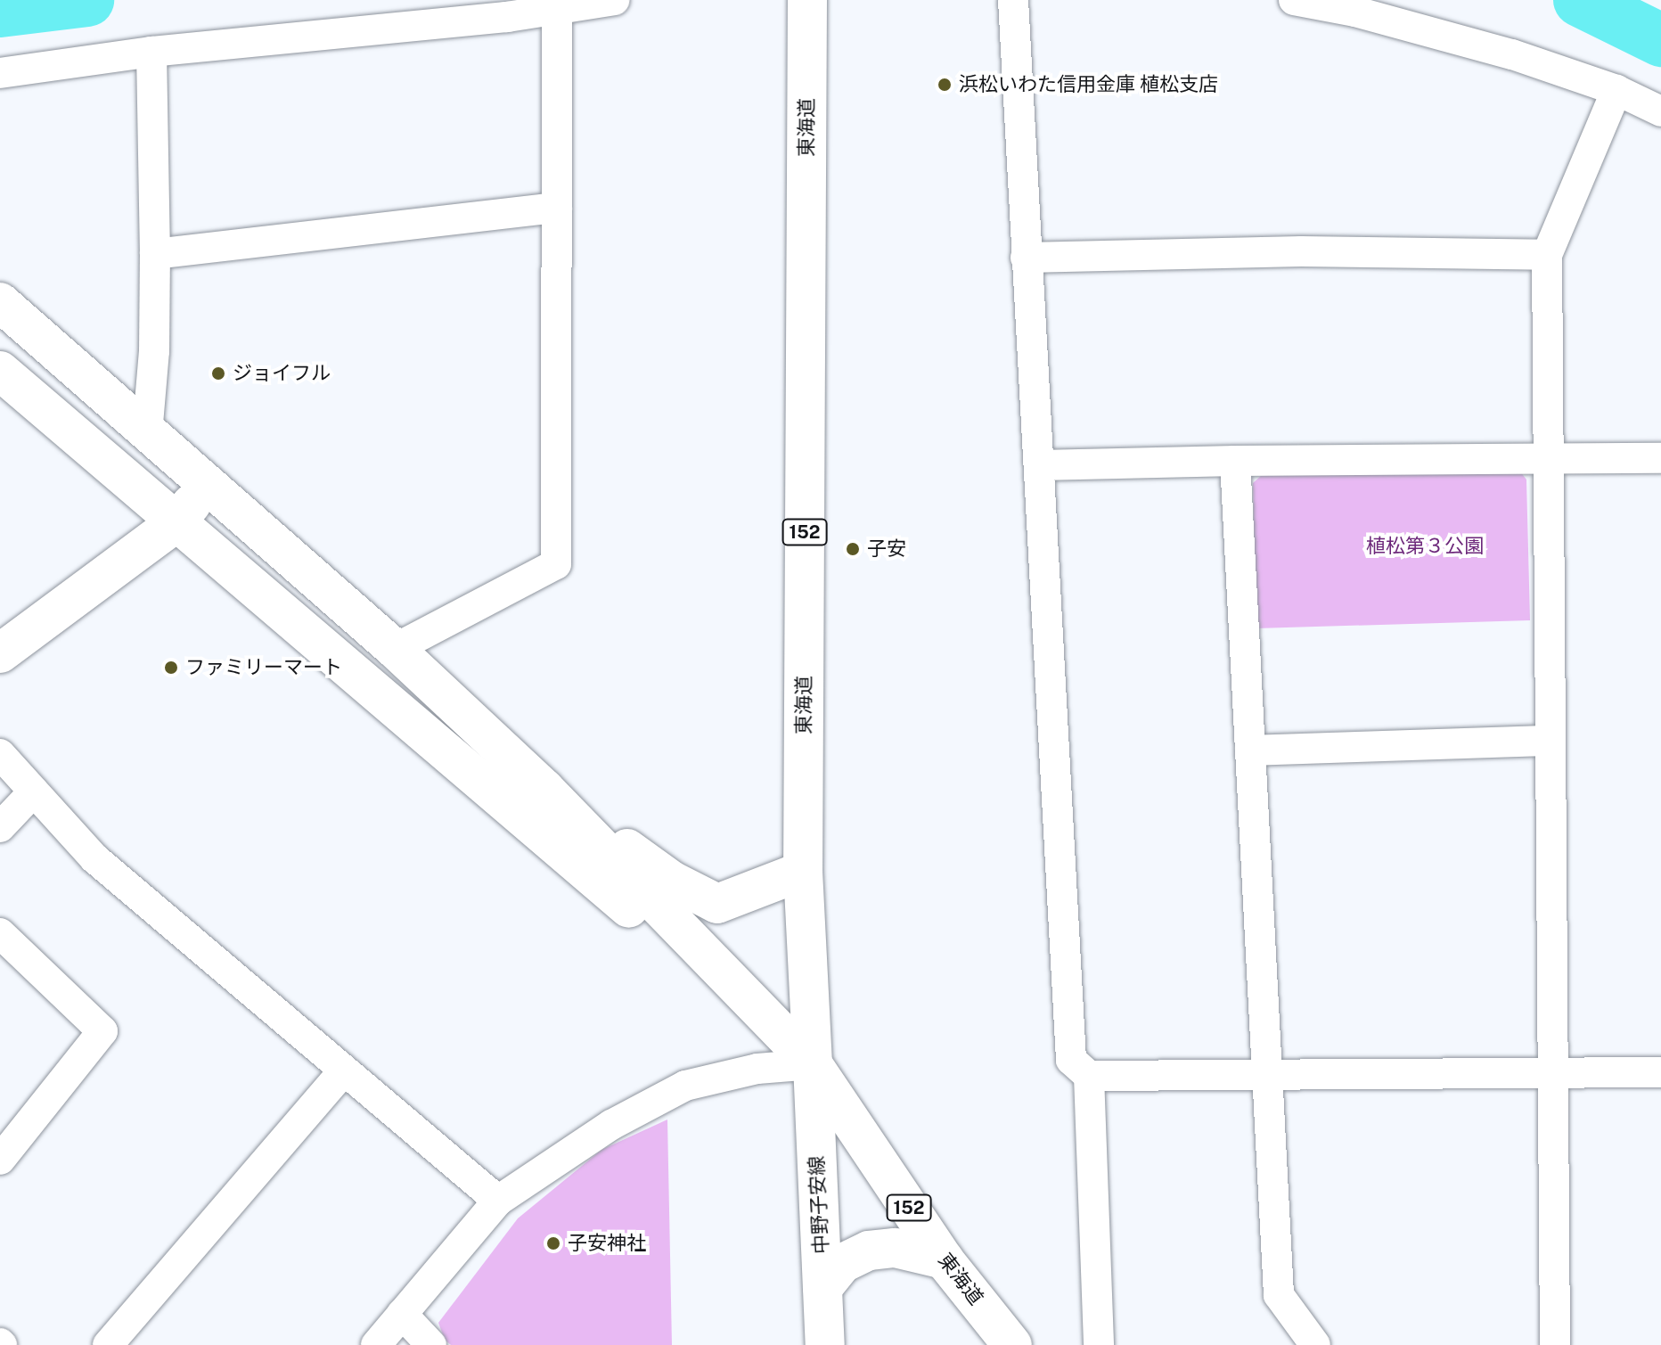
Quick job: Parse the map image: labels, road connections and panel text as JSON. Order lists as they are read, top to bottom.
{
  "streets": {
    "main road": ["東海道", "152", "中野子安線"]
  },
  "crossings": [
    ["東海道", "中野子安線"]
  ],
  "parks": ["植松第３公園"],
  "places": [
    "浜松いわた信用金庫 植松支店",
    "ジョイフル",
    "子安",
    "ファミリーマート",
    "子安神社"
  ]
}
